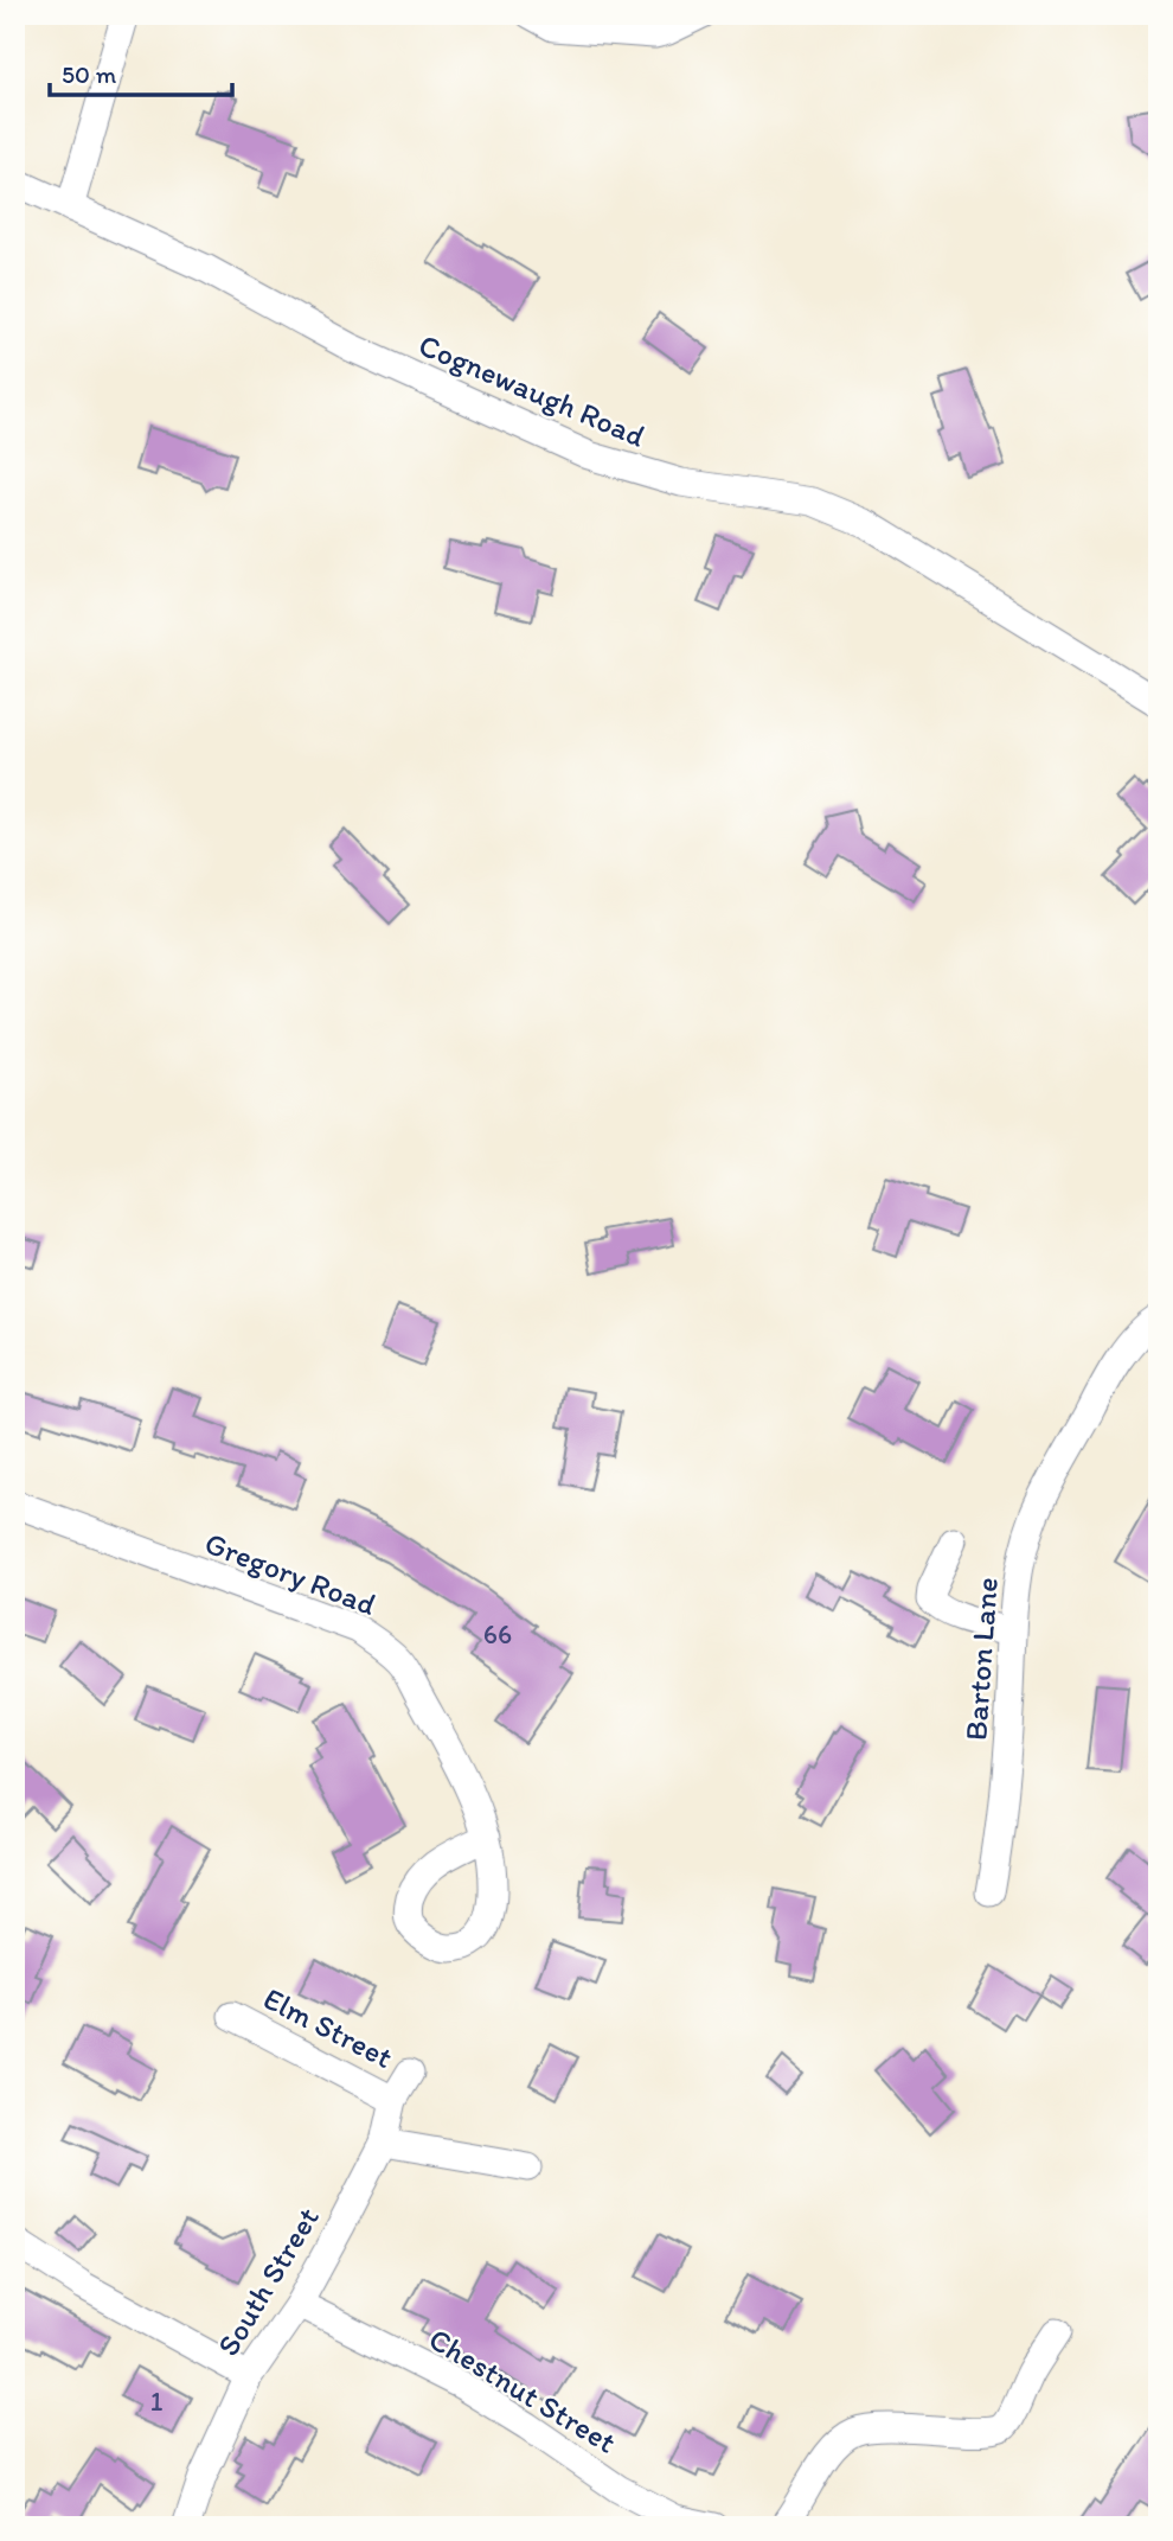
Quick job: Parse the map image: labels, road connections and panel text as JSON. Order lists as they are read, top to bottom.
{
  "streets": {
    "street": [
      "Cognewaugh Road",
      "Gregory Road",
      "Barton Lane",
      "Elm Street",
      "South Street",
      "Chestnut Street"
    ]
  },
  "crossings": [
    ["Elm Street", "South Street"],
    ["South Street", "Chestnut Street"]
  ],
  "house_numbers": ["66", "1"],
  "scale_bar": "50 m"
}
